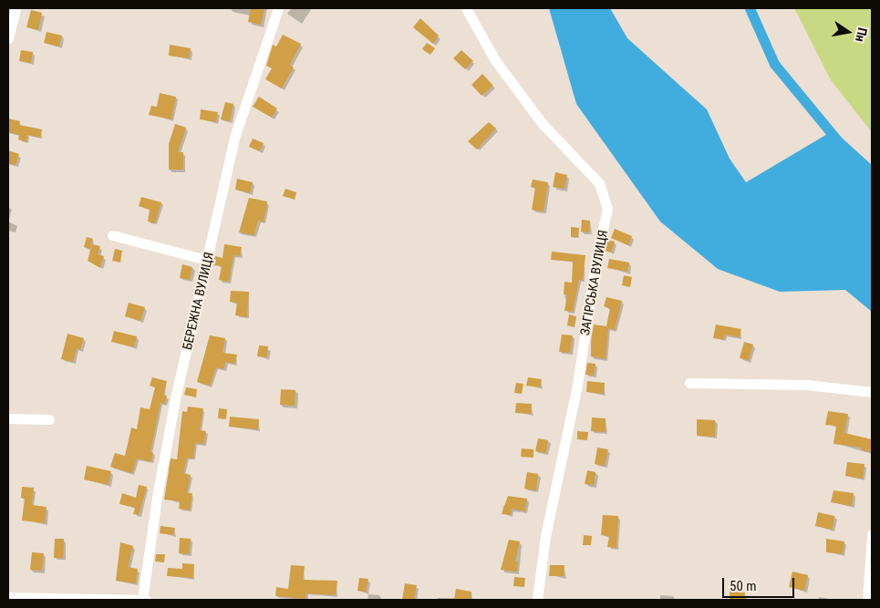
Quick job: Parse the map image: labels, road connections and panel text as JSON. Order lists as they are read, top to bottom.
{
  "streets": {
    "street": ["ЗАГІРСЬКА ВУЛИЦЯ", "БЕРЕЖНА ВУЛИЦЯ"]
  },
  "scale_bar": "50 m",
  "north": "right"
}
